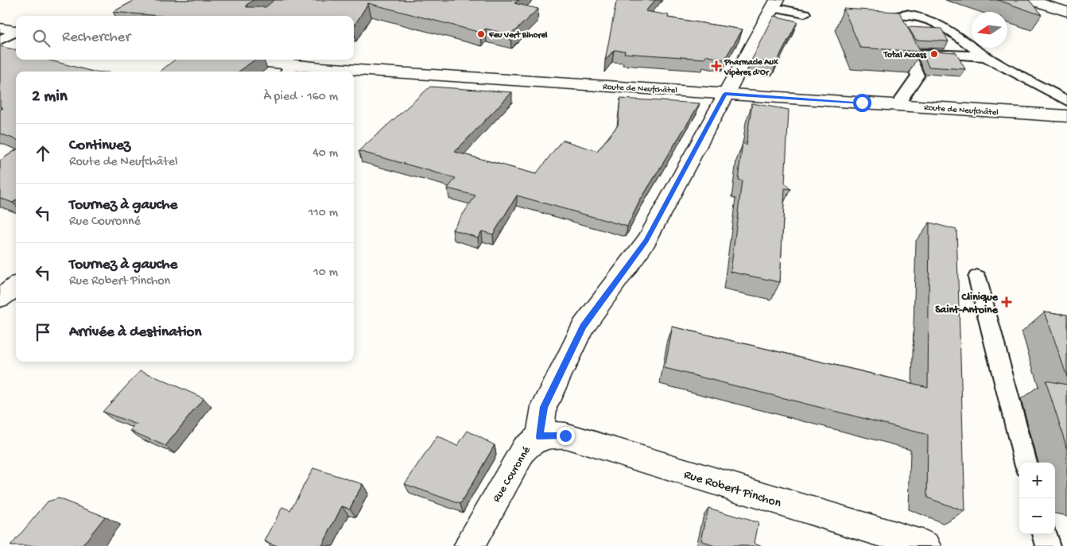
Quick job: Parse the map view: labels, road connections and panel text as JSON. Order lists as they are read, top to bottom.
{
  "streets": {
    "street": ["Route de Neufchâtel", "Rue Couronné", "Rue Robert Pinchon"]
  },
  "crossings": [
    ["Route de Neufchâtel", "Rue Couronné"],
    ["Rue Couronné", "Rue Robert Pinchon"]
  ],
  "places": {
    "other": ["Feu Vert Bihorel", "Total Access"],
    "health": ["Pharmacie Aux Vipères d'Or", "Clinique Saint-Antoine"]
  },
  "north": "left",
  "page": {
    "search": "Rechercher",
    "heading": ["2 min", "À pied · 160 m"],
    "list": [
      ["Continuez", "Route de Neufchâtel", "40 m"],
      ["Tournez à gauche", "Rue Couronné", "110 m"],
      ["Tournez à gauche", "Rue Robert Pinchon", "10 m"],
      "Arrivée à destination"
    ],
    "map_buttons": ["+", "−"]
  }
}
